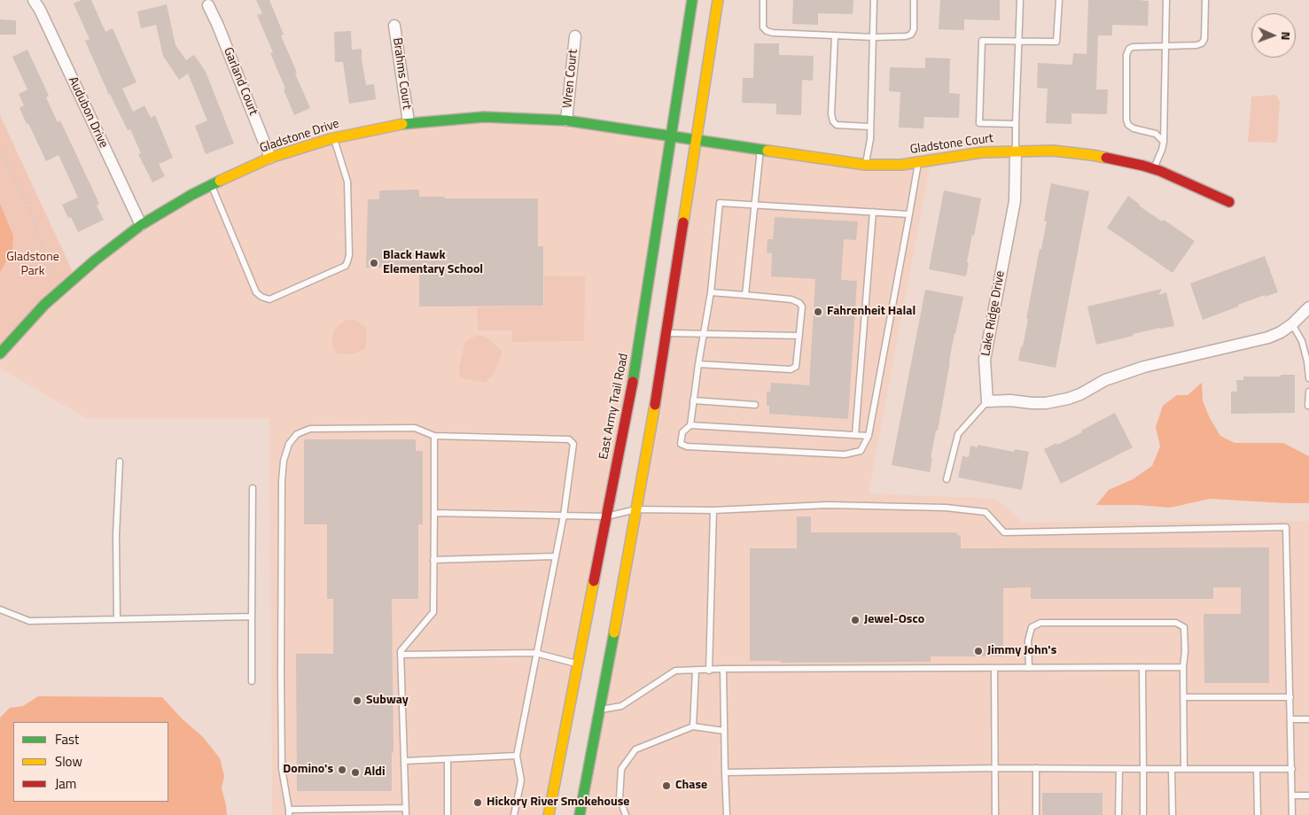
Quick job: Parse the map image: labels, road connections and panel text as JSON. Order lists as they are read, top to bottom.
{
  "streets": {
    "main road": ["Gladstone Drive", "Gladstone Court", "East Army Trail Road"],
    "street": [
      "Brahms Court",
      "Wren Court",
      "Garland Court",
      "Audubon Drive",
      "Lake Ridge Drive"
    ]
  },
  "crossings": [
    ["Brahms Court", "Gladstone Drive"],
    ["Wren Court", "Gladstone Drive"],
    ["Garland Court", "Gladstone Drive"],
    ["Audubon Drive", "Gladstone Drive"],
    ["Gladstone Drive", "Gladstone Court"],
    ["Gladstone Drive", "East Army Trail Road"],
    ["Gladstone Court", "Lake Ridge Drive"],
    ["Gladstone Court", "East Army Trail Road"]
  ],
  "parks": ["Gladstone Park"],
  "places": [
    "Black Hawk Elementary School",
    "Fahrenheit Halal",
    "Jewel-Osco",
    "Jimmy John's",
    "Subway",
    "Domino's",
    "Aldi",
    "Chase",
    "Hickory River Smokehouse"
  ],
  "legend": ["Fast", "Slow", "Jam"],
  "north": "right"
}
